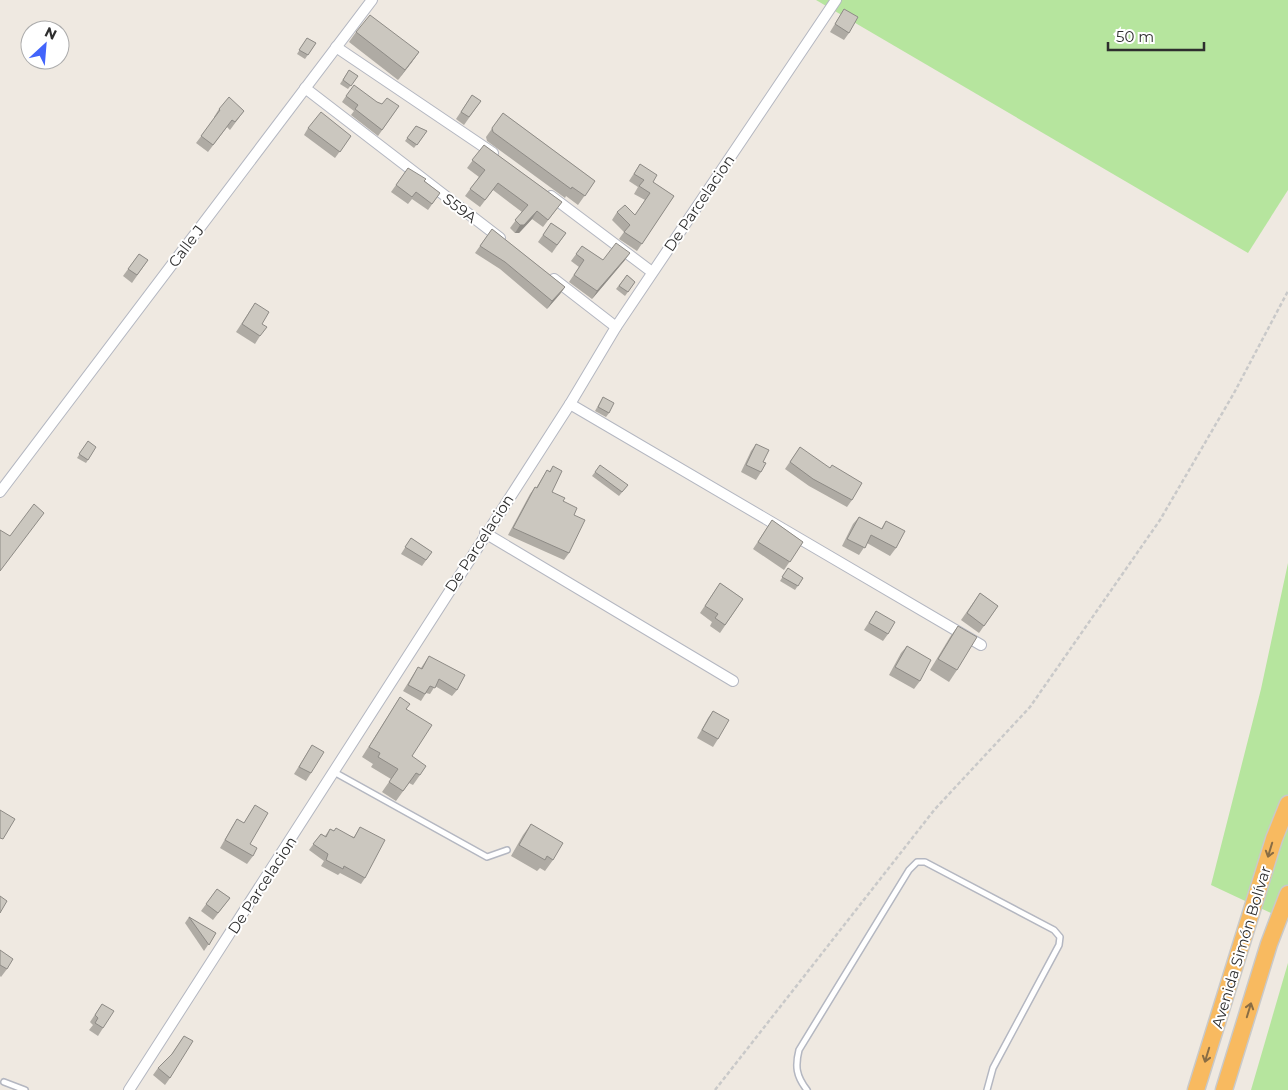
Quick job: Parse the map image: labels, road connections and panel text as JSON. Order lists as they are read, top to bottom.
{
  "streets": {
    "highway": ["Avenida Simón Bolívar"],
    "street": ["De Parcelacion", "S59A", "Calle J"]
  },
  "crossings": [
    ["S59A", "Calle J"]
  ],
  "scale_bar": "50 m",
  "north": "top right"
}
